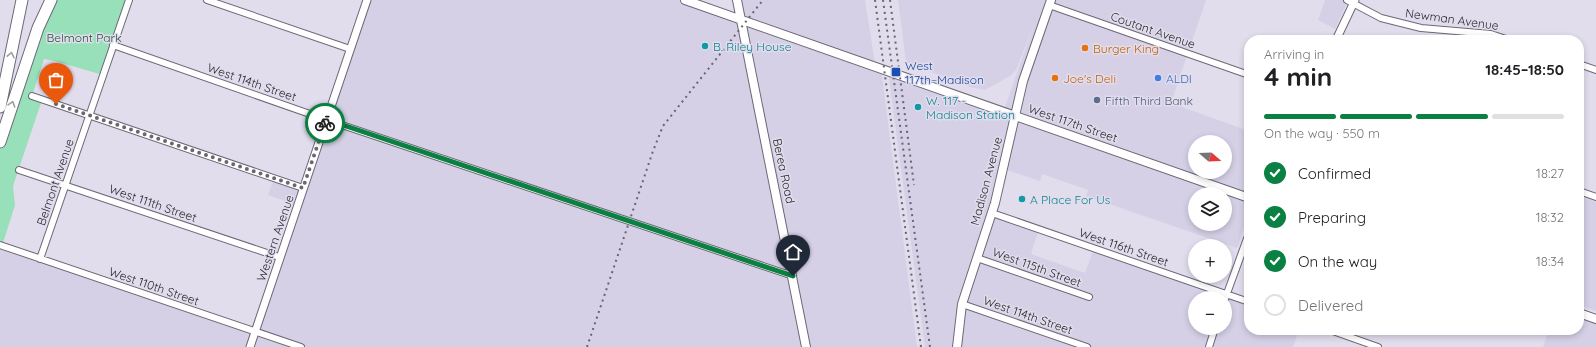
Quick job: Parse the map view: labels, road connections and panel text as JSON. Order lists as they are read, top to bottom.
{
  "streets": {
    "main road": ["West 117th Street", "Berea Road", "Madison Avenue"],
    "street": [
      "Newman Avenue",
      "Coutant Avenue",
      "West 114th Street",
      "Belmont Avenue",
      "West 111th Street",
      "Western Avenue",
      "West 116th Street",
      "West 115th Street",
      "West 110th Street"
    ]
  },
  "crossings": [
    ["Coutant Avenue", "Madison Avenue"],
    ["West 114th Street", "Berea Road"],
    ["West 114th Street", "Madison Avenue"],
    ["West 114th Street", "Belmont Avenue"],
    ["West 114th Street", "Western Avenue"],
    ["West 117th Street", "Berea Road"],
    ["West 117th Street", "Madison Avenue"],
    ["Madison Avenue", "West 116th Street"],
    ["Madison Avenue", "West 115th Street"],
    ["Belmont Avenue", "West 111th Street"],
    ["Belmont Avenue", "West 110th Street"],
    ["West 111th Street", "Western Avenue"],
    ["Western Avenue", "West 110th Street"]
  ],
  "parks": ["Belmont Park"],
  "places": {
    "other": [
      "B. Riley House",
      "Burger King",
      "Joe's Deli",
      "ALDI",
      "Fifth Third Bank",
      "W. 117 - Madison Station",
      "A Place For Us"
    ],
    "transit": ["West 117th–Madison"]
  },
  "north": "right",
  "page": {
    "heading": ["4 min", "Arriving in", "18:45–18:50"],
    "bar": "On the way · 550 m",
    "map_buttons": ["+", "−"],
    "list": [
      ["Confirmed", "18:27"],
      ["Preparing", "18:32"],
      ["On the way", "18:34"],
      "Delivered"
    ]
  }
}
